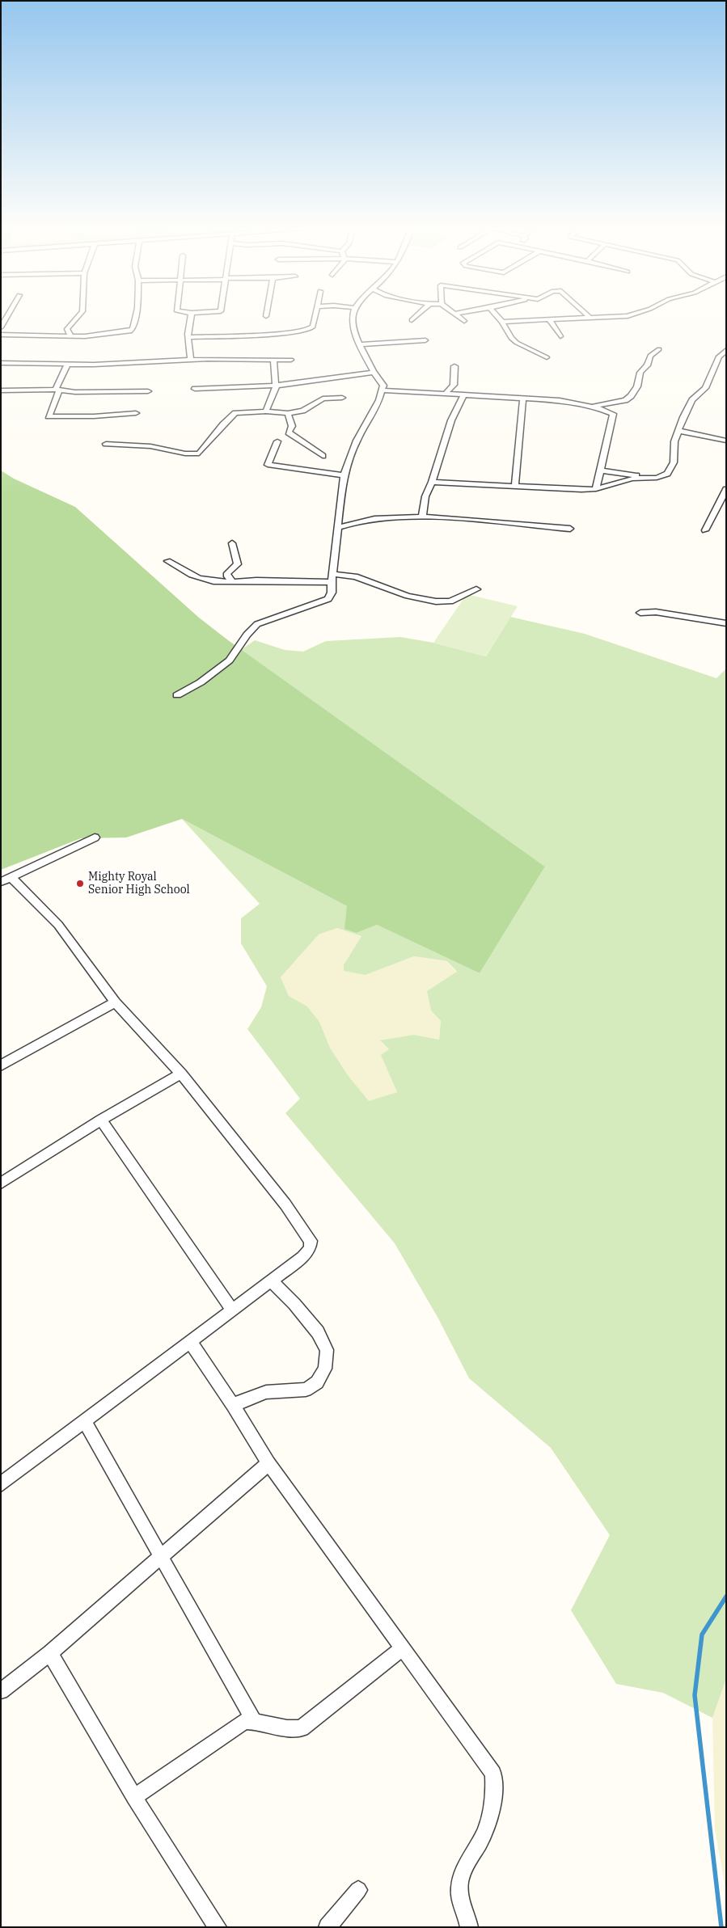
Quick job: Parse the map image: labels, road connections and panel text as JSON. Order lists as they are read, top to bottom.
{
  "places": ["Mighty Royal Senior High School"]
}
